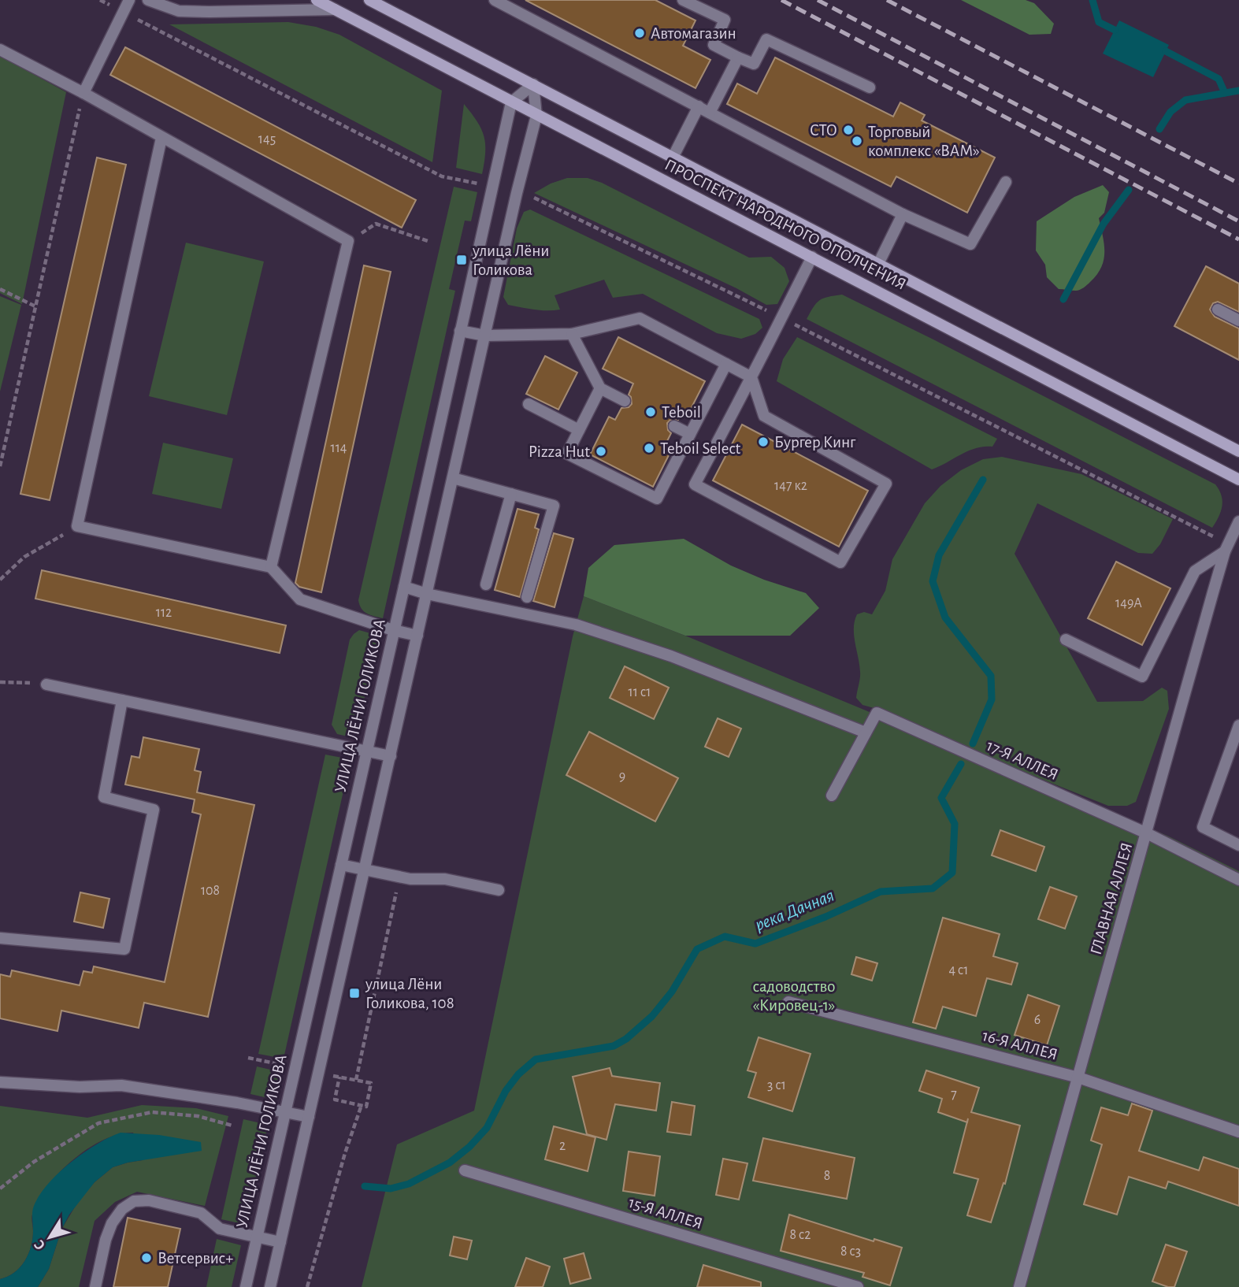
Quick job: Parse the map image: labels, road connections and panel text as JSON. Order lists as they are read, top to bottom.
{
  "streets": {
    "main road": ["ПРОСПЕКТ НАРОДНОГО ОПОЛЧЕНИЯ"],
    "street": [
      "УЛИЦА ЛЁНИ ГОЛИКОВА",
      "17-Я АЛЛЕЯ",
      "ГЛАВНАЯ АЛЛЕЯ",
      "16-Я АЛЛЕЯ",
      "15-Я АЛЛЕЯ"
    ]
  },
  "crossings": [
    ["ПРОСПЕКТ НАРОДНОГО ОПОЛЧЕНИЯ", "УЛИЦА ЛЁНИ ГОЛИКОВА"],
    ["17-Я АЛЛЕЯ", "ГЛАВНАЯ АЛЛЕЯ"],
    ["ГЛАВНАЯ АЛЛЕЯ", "16-Я АЛЛЕЯ"]
  ],
  "water": ["река Дачная"],
  "parks": ["садоводство «Кировец-1»"],
  "places": {
    "other": [
      "Автомагазин",
      "СТО",
      "Торговый комплекс «ВАМ»",
      "Teboil",
      "Бургер Кинг",
      "Teboil Select",
      "Pizza Hut",
      "Ветсервис+"
    ],
    "transit": ["улица Лёни Голикова", "улица Лёни Голикова, 108"]
  },
  "house_numbers": [
    "145",
    "114",
    "147 к2",
    "149А",
    "112",
    "11 с1",
    "9",
    "108",
    "4 с1",
    "6",
    "3 с1",
    "7",
    "2",
    "8",
    "8 с2",
    "8 с3"
  ],
  "north": "bottom left"
}
